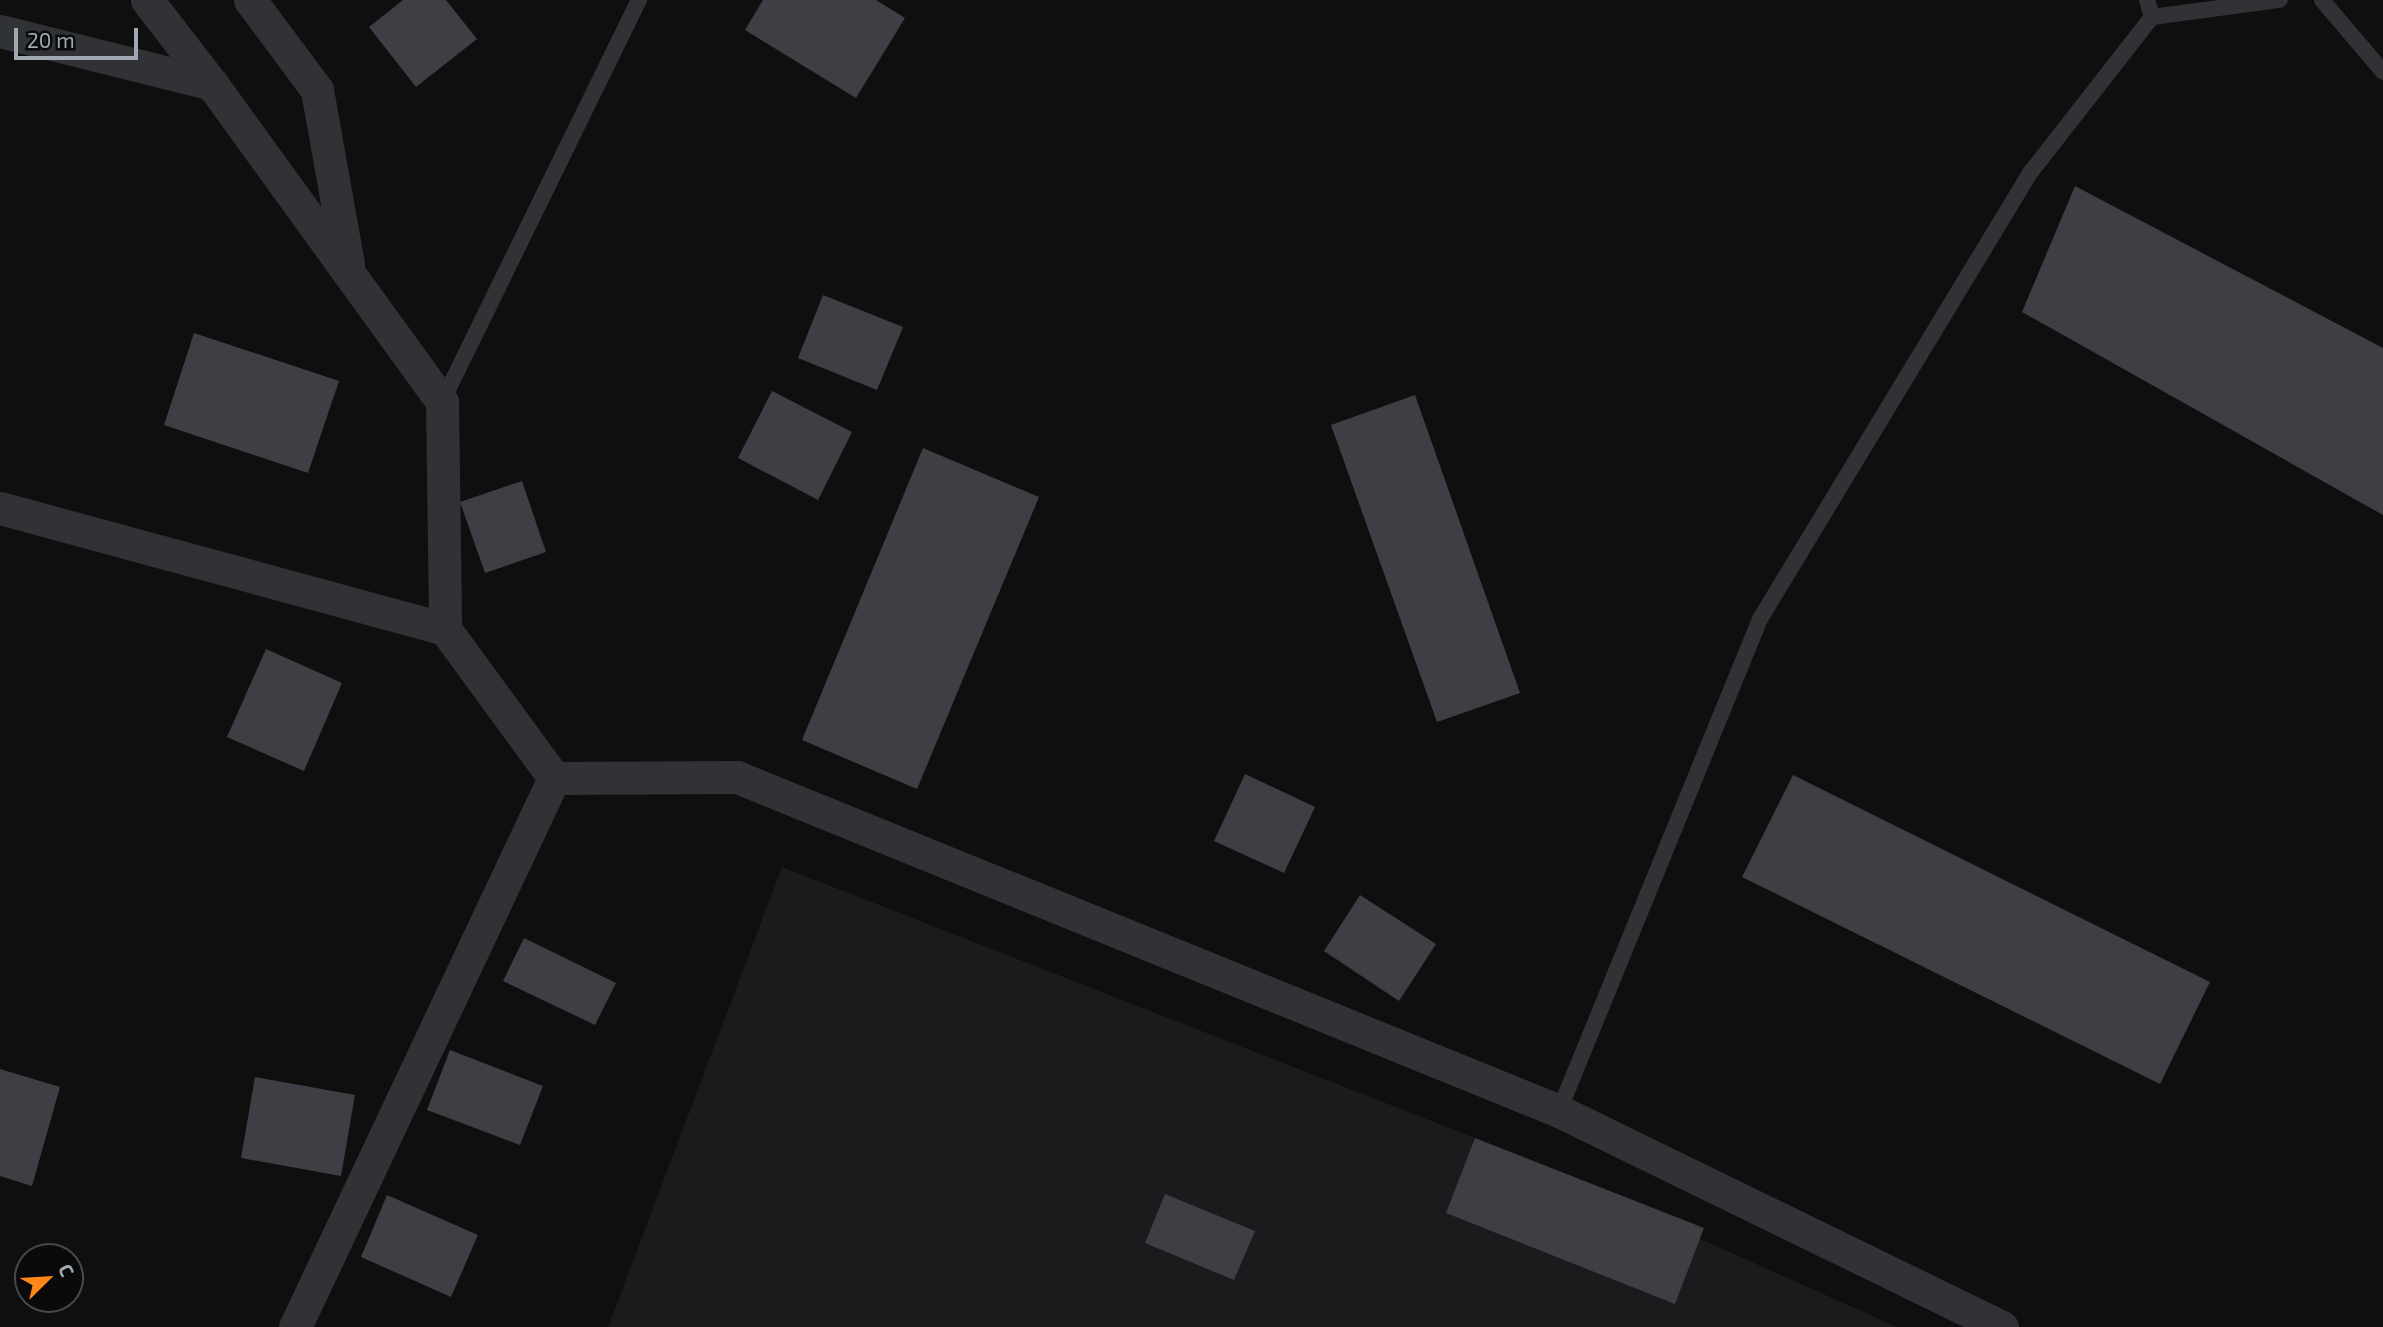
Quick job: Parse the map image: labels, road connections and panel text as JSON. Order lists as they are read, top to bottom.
{
  "scale_bar": "20 m",
  "north": "top right"
}
